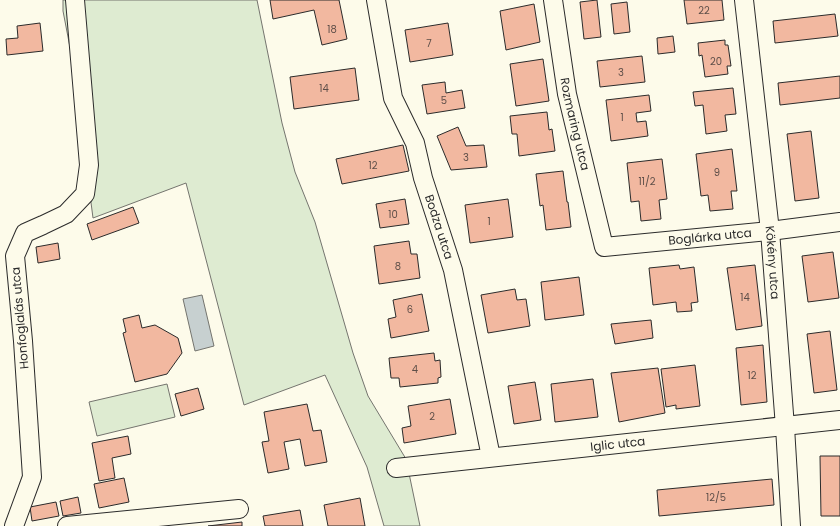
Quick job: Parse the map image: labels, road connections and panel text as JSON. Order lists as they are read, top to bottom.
{
  "streets": {
    "street": [
      "Rozmaring utca",
      "Bodza utca",
      "Boglárka utca",
      "Kökény utca",
      "Honfoglalás utca",
      "Iglic utca"
    ]
  },
  "crossings": [
    ["Rozmaring utca", "Boglárka utca"],
    ["Bodza utca", "Iglic utca"],
    ["Boglárka utca", "Kökény utca"],
    ["Kökény utca", "Iglic utca"]
  ],
  "house_numbers": [
    "22",
    "18",
    "7",
    "20",
    "3",
    "14",
    "5",
    "1",
    "3",
    "12",
    "9",
    "11/2",
    "10",
    "1",
    "8",
    "14",
    "6",
    "4",
    "12",
    "2",
    "12/5"
  ]
}
